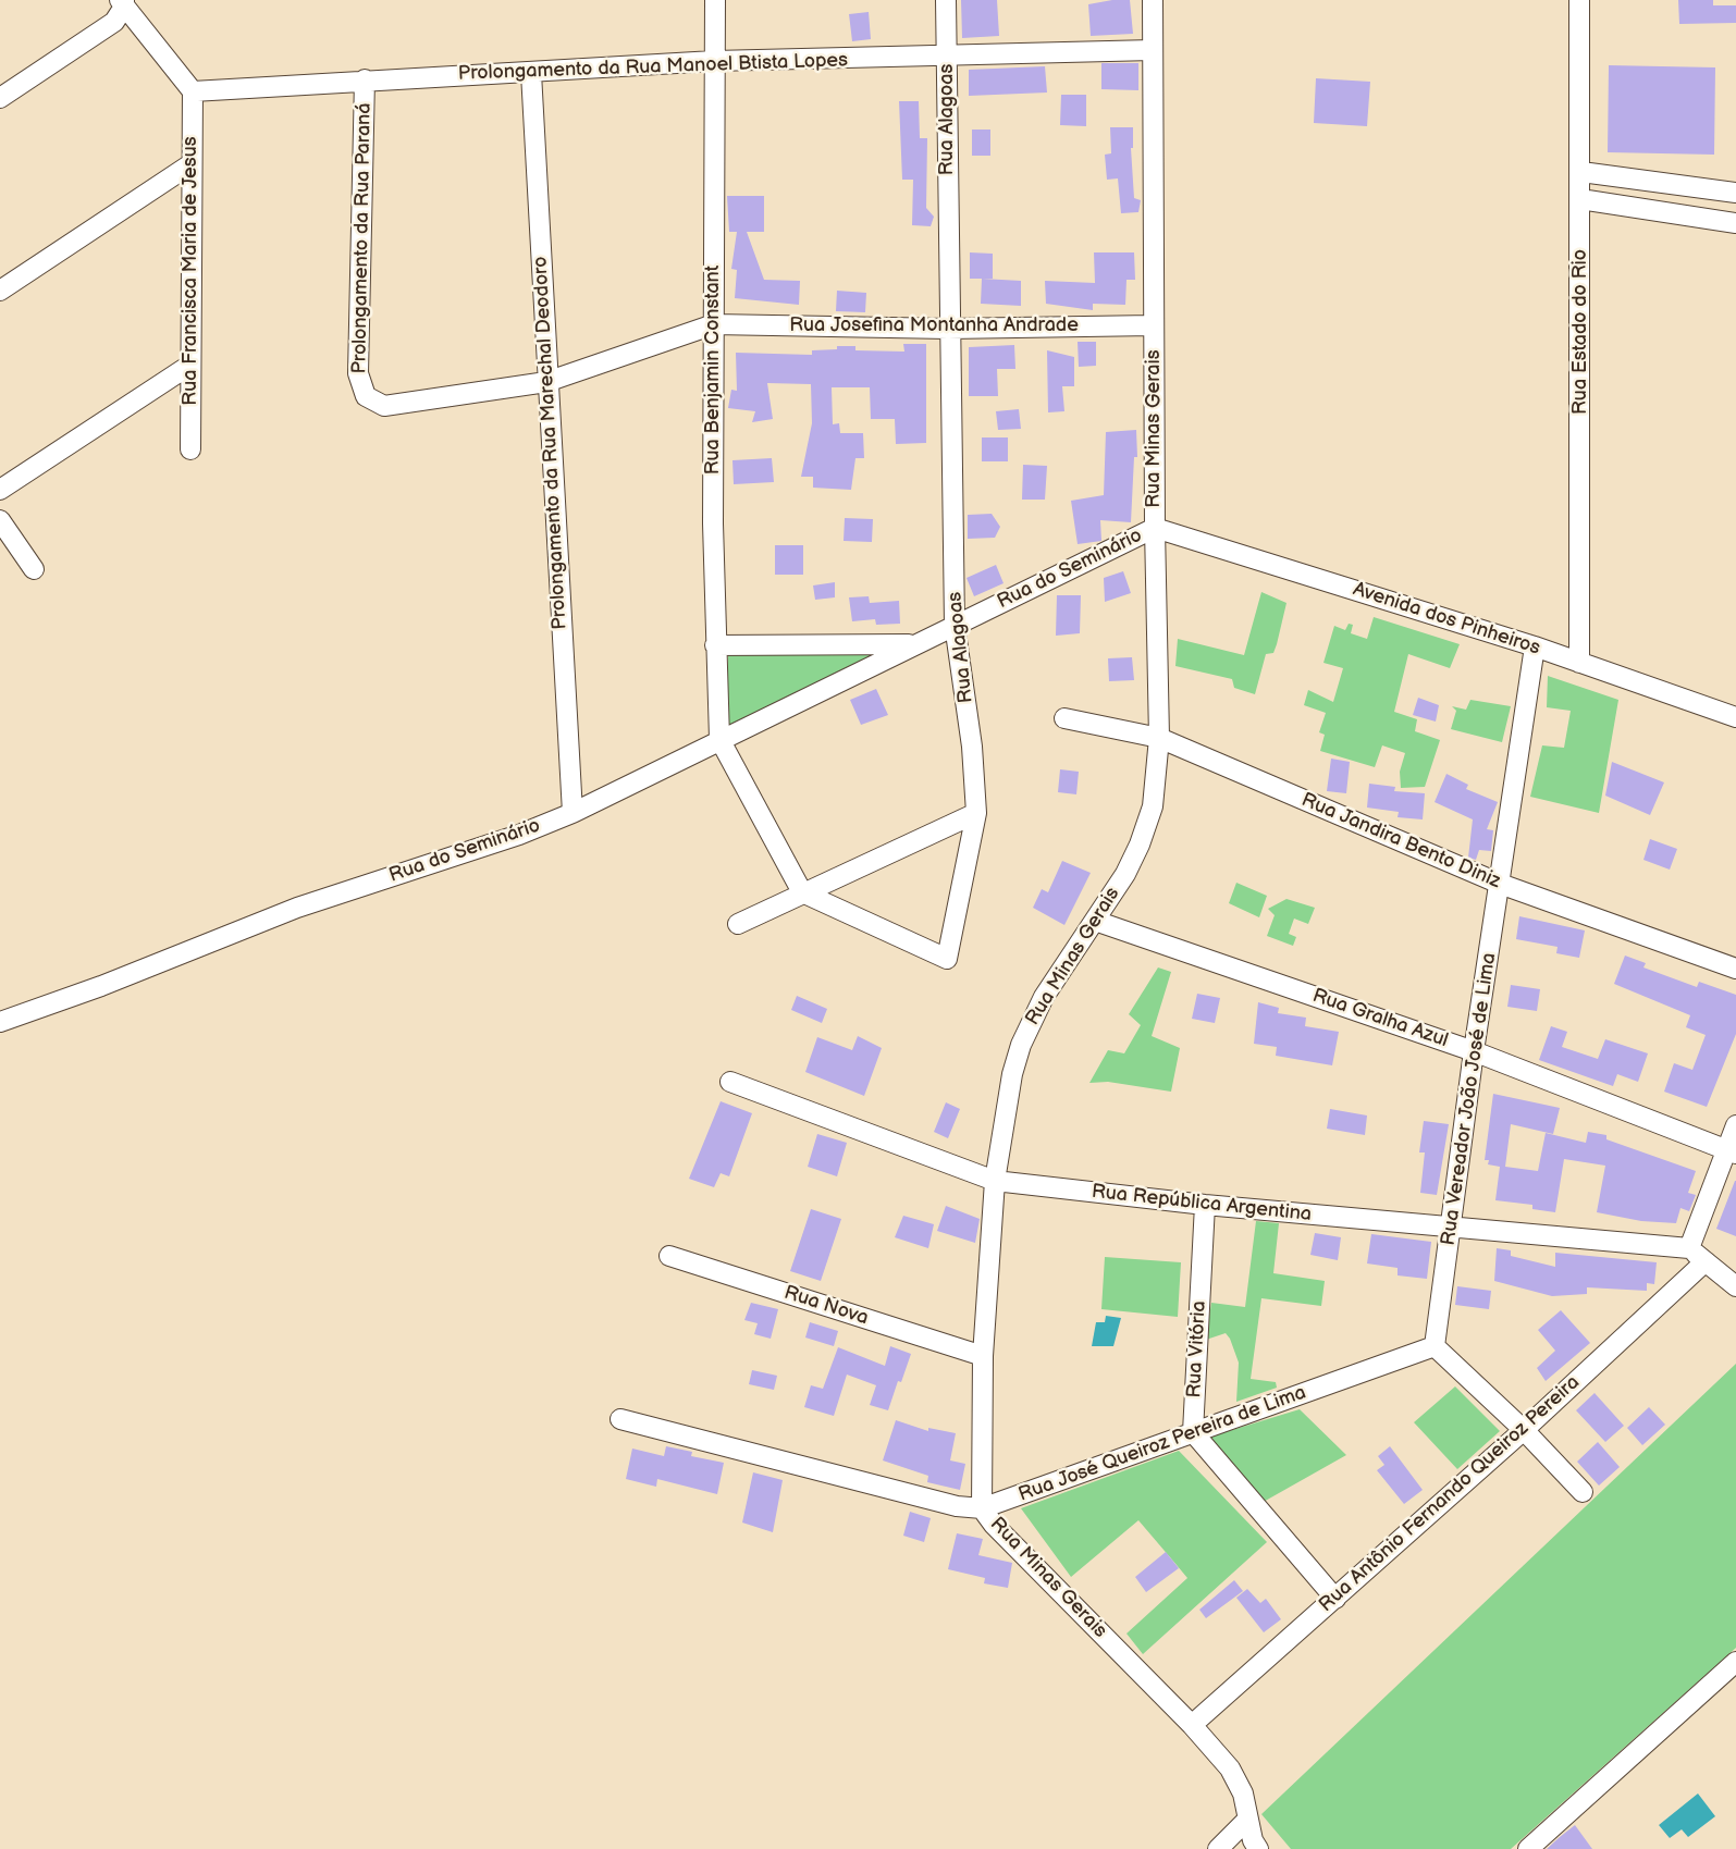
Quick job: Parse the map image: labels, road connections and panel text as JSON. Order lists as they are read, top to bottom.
{
  "streets": {
    "street": [
      "Prolongamento da Rua Manoel Btista Lopes",
      "Rua Alagoas",
      "Prolongamento da Rua Paraná",
      "Rua Francisca Maria de Jesus",
      "Rua Josefina Montanha Andrade",
      "Rua Estado do Rio",
      "Rua Benjamin Constant",
      "Rua Minas Gerais",
      "Prolongamento da Rua Marechal Deodoro",
      "Rua do Seminário",
      "Avenida dos Pinheiros",
      "Rua Jandira Bento Diniz",
      "Rua Gralha Azul",
      "Rua Vereador João José de Lima",
      "Rua República Argentina",
      "Rua Nova",
      "Rua Vitória",
      "Rua José Queiroz Pereira de Lima",
      "Rua Antônio Fernando Queiroz Pereira"
    ]
  },
  "crossings": [
    ["Prolongamento da Rua Manoel Btista Lopes", "Rua Alagoas"],
    ["Prolongamento da Rua Manoel Btista Lopes", "Prolongamento da Rua Paraná"],
    ["Prolongamento da Rua Manoel Btista Lopes", "Rua Francisca Maria de Jesus"],
    ["Prolongamento da Rua Manoel Btista Lopes", "Rua Benjamin Constant"],
    ["Prolongamento da Rua Manoel Btista Lopes", "Rua Minas Gerais"],
    ["Prolongamento da Rua Manoel Btista Lopes", "Prolongamento da Rua Marechal Deodoro"],
    ["Rua Alagoas", "Rua Josefina Montanha Andrade"],
    ["Rua Alagoas", "Rua do Seminário"],
    ["Prolongamento da Rua Paraná", "Prolongamento da Rua Marechal Deodoro"],
    ["Rua Josefina Montanha Andrade", "Rua Benjamin Constant"],
    ["Rua Josefina Montanha Andrade", "Rua Minas Gerais"],
    ["Rua Estado do Rio", "Avenida dos Pinheiros"],
    ["Rua Benjamin Constant", "Rua do Seminário"],
    ["Rua Minas Gerais", "Rua do Seminário"],
    ["Rua Minas Gerais", "Avenida dos Pinheiros"],
    ["Rua Minas Gerais", "Rua Jandira Bento Diniz"],
    ["Rua Minas Gerais", "Rua Gralha Azul"],
    ["Rua Minas Gerais", "Rua República Argentina"],
    ["Rua Minas Gerais", "Rua Nova"],
    ["Rua Minas Gerais", "Rua José Queiroz Pereira de Lima"],
    ["Rua Minas Gerais", "Rua Antônio Fernando Queiroz Pereira"],
    ["Prolongamento da Rua Marechal Deodoro", "Rua do Seminário"],
    ["Rua do Seminário", "Avenida dos Pinheiros"],
    ["Avenida dos Pinheiros", "Rua Vereador João José de Lima"],
    ["Rua Jandira Bento Diniz", "Rua Vereador João José de Lima"],
    ["Rua Gralha Azul", "Rua Vereador João José de Lima"],
    ["Rua Vereador João José de Lima", "Rua República Argentina"],
    ["Rua Vereador João José de Lima", "Rua José Queiroz Pereira de Lima"],
    ["Rua República Argentina", "Rua Vitória"],
    ["Rua Vitória", "Rua José Queiroz Pereira de Lima"]
  ]
}
